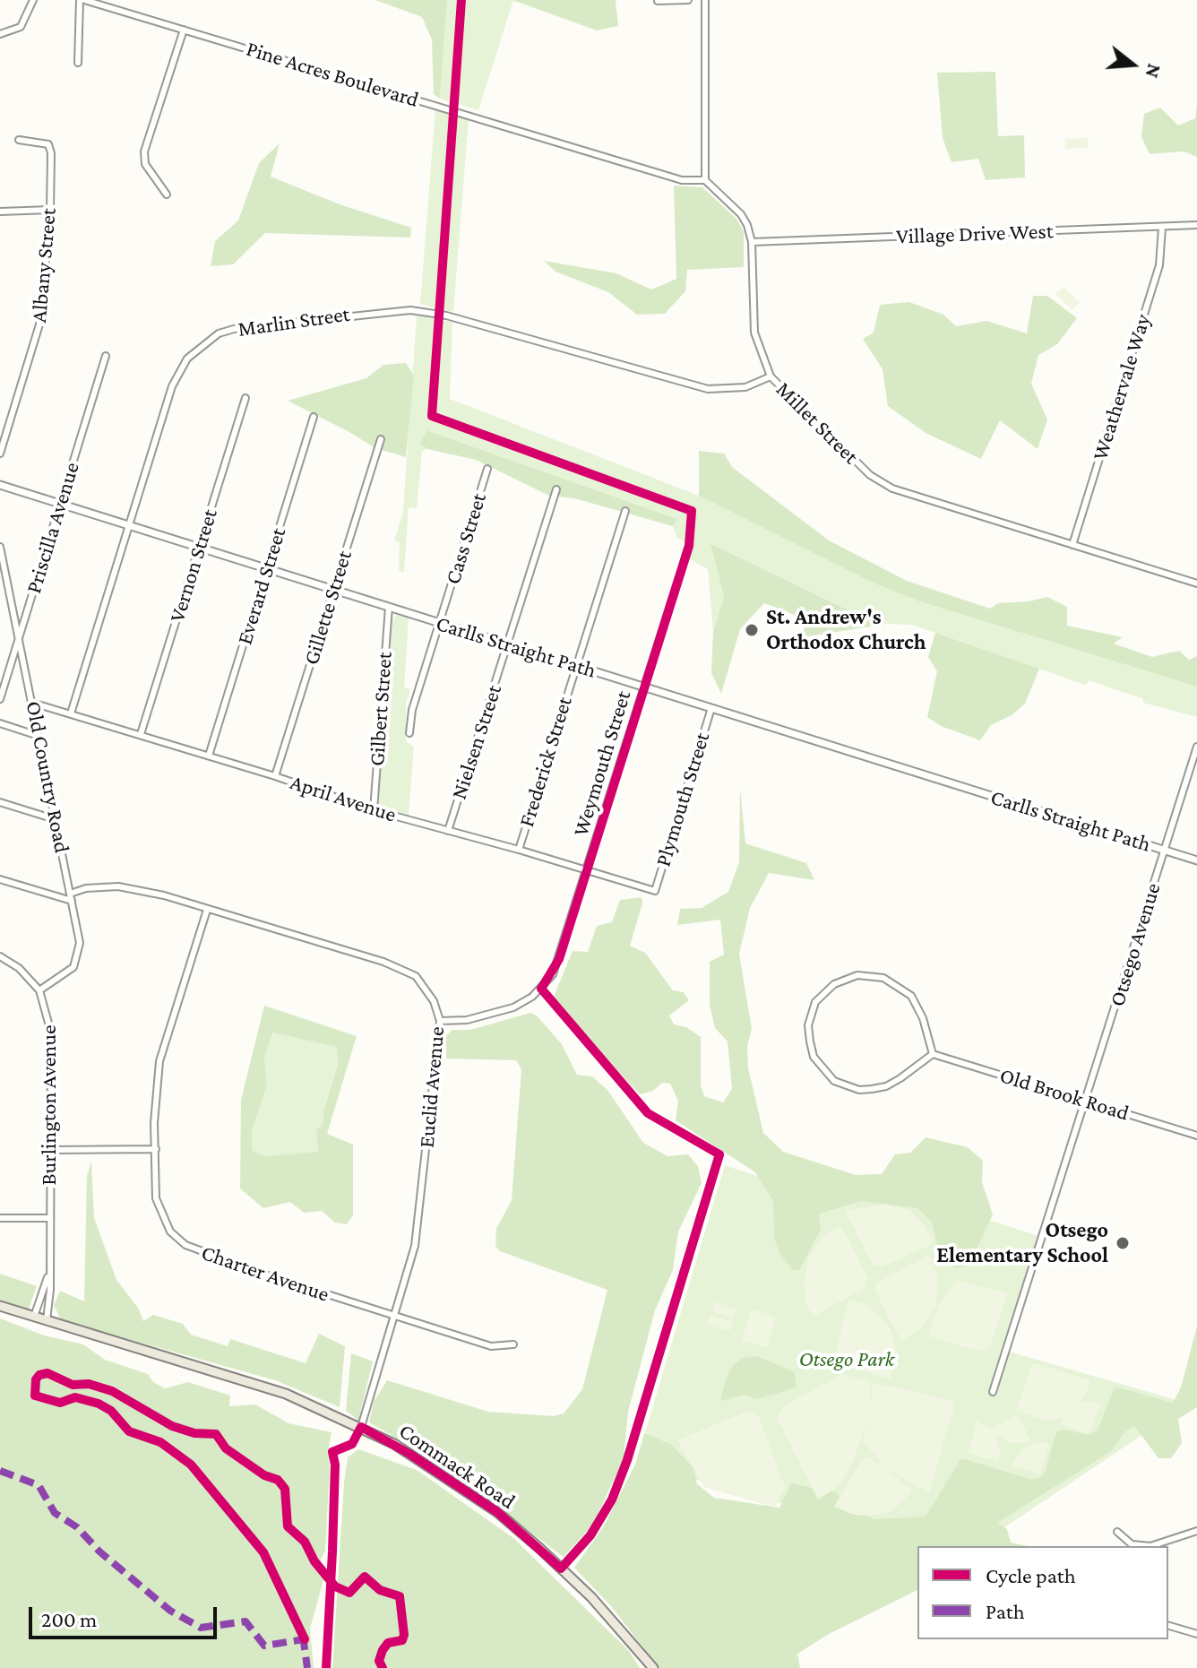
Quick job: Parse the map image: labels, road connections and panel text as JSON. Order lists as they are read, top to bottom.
{
  "streets": {
    "main road": ["Commack Road"],
    "street": [
      "Pine Acres Boulevard",
      "Village Drive West",
      "Albany Street",
      "Marlin Street",
      "Weathervale Way",
      "Millet Street",
      "Priscilla Avenue",
      "Cass Street",
      "Vernon Street",
      "Everard Street",
      "Gillette Street",
      "Carlls Straight Path",
      "Gilbert Street",
      "Nielsen Street",
      "Frederick Street",
      "Weymouth Street",
      "Old Country Road",
      "April Avenue",
      "Plymouth Street",
      "Otsego Avenue",
      "Euclid Avenue",
      "Old Brook Road",
      "Burlington Avenue",
      "Charter Avenue"
    ]
  },
  "crossings": [
    ["Pine Acres Boulevard", "Millet Street"],
    ["Village Drive West", "Weathervale Way"],
    ["Village Drive West", "Millet Street"],
    ["Marlin Street", "Millet Street"],
    ["Marlin Street", "Carlls Straight Path"],
    ["Marlin Street", "April Avenue"],
    ["Weathervale Way", "Millet Street"],
    ["Priscilla Avenue", "Carlls Straight Path"],
    ["Priscilla Avenue", "Old Country Road"],
    ["Cass Street", "Carlls Straight Path"],
    ["Vernon Street", "Carlls Straight Path"],
    ["Vernon Street", "April Avenue"],
    ["Everard Street", "Carlls Straight Path"],
    ["Everard Street", "April Avenue"],
    ["Gillette Street", "Carlls Straight Path"],
    ["Gillette Street", "April Avenue"],
    ["Carlls Straight Path", "Gilbert Street"],
    ["Carlls Straight Path", "Nielsen Street"],
    ["Carlls Straight Path", "Frederick Street"],
    ["Carlls Straight Path", "Weymouth Street"],
    ["Carlls Straight Path", "Plymouth Street"],
    ["Carlls Straight Path", "Otsego Avenue"],
    ["Gilbert Street", "April Avenue"],
    ["Nielsen Street", "April Avenue"],
    ["Frederick Street", "April Avenue"],
    ["Weymouth Street", "April Avenue"],
    ["Weymouth Street", "Euclid Avenue"],
    ["Old Country Road", "April Avenue"],
    ["Old Country Road", "Euclid Avenue"],
    ["Old Country Road", "Burlington Avenue"],
    ["April Avenue", "Plymouth Street"],
    ["Otsego Avenue", "Old Brook Road"],
    ["Euclid Avenue", "Charter Avenue"],
    ["Euclid Avenue", "Commack Road"],
    ["Burlington Avenue", "Commack Road"]
  ],
  "parks": ["Otsego Park"],
  "places": ["St. Andrew's Orthodox Church", "Otsego Elementary School"],
  "legend": ["Cycle path", "Path"],
  "scale_bar": "200 m",
  "north": "right"
}
